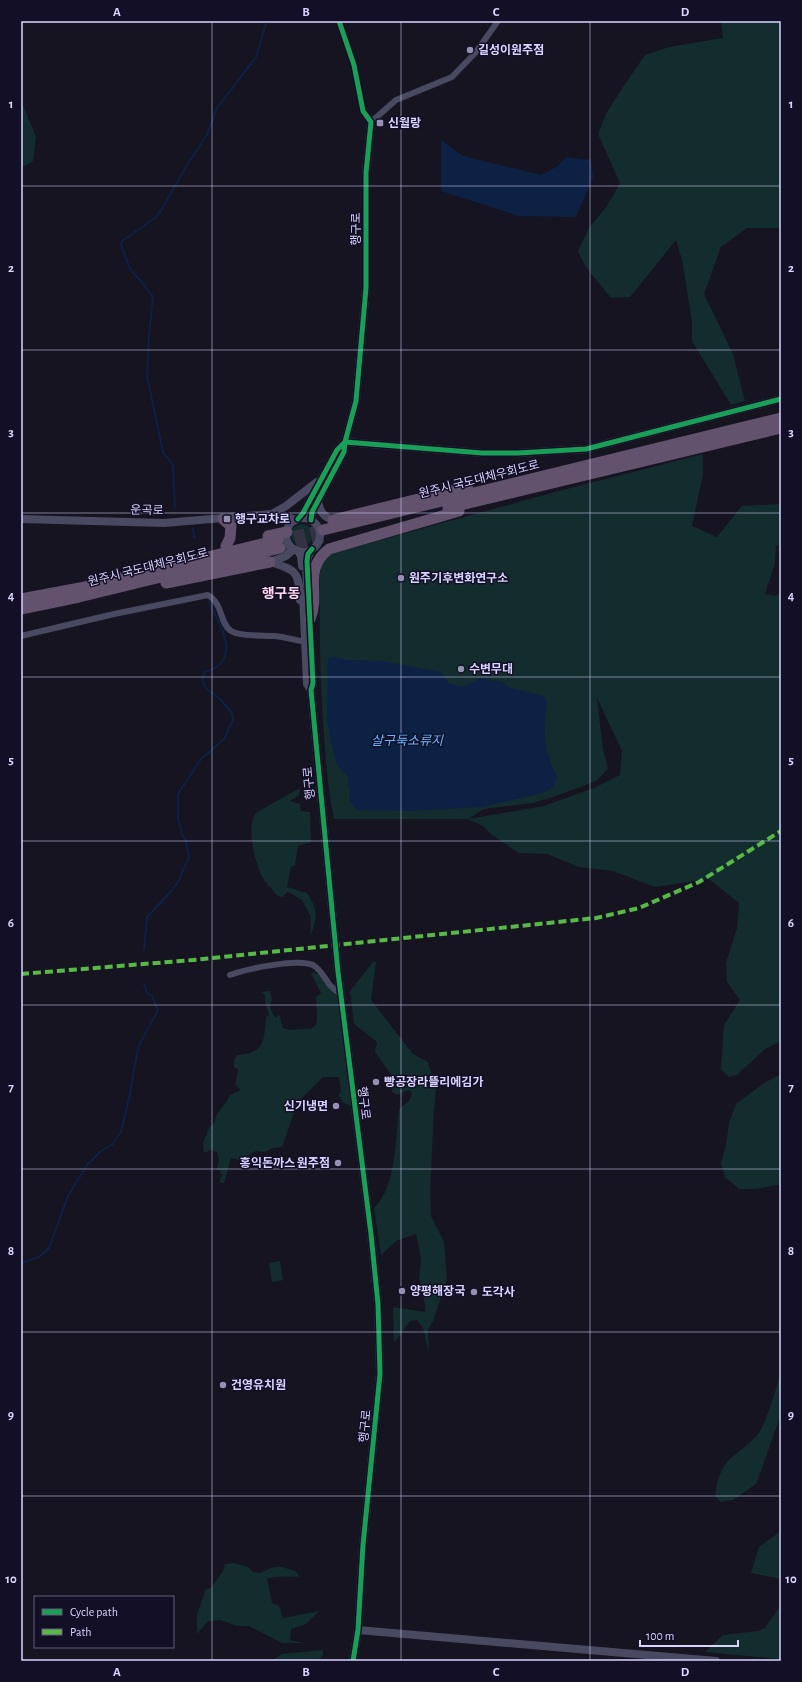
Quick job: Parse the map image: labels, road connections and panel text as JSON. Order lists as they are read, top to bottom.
{
  "streets": {
    "highway": ["원주시 국도대체우회도로"],
    "street": ["행구로", "운곡로"]
  },
  "crossings": [
    ["행구로", "원주시 국도대체우회도로"]
  ],
  "districts": ["행구동"],
  "water": ["살구둑소류지"],
  "places": {
    "other": [
      "길성이원주점",
      "원주기후변화연구소",
      "수변무대",
      "빵공장라뜰리에김가",
      "신기냉면",
      "홍익돈까스 원주점",
      "양평해장국",
      "도각사",
      "건영유치원"
    ],
    "transit": ["신월랑", "행구교차로"]
  },
  "legend": ["Cycle path", "Path"],
  "scale_bar": "100 m",
  "grid": {
    "columns": [
      "A",
      "B",
      "C",
      "D"
    ],
    "rows": [
      "1",
      "2",
      "3",
      "4",
      "5",
      "6",
      "7",
      "8",
      "9",
      "10"
    ]
  }
}
